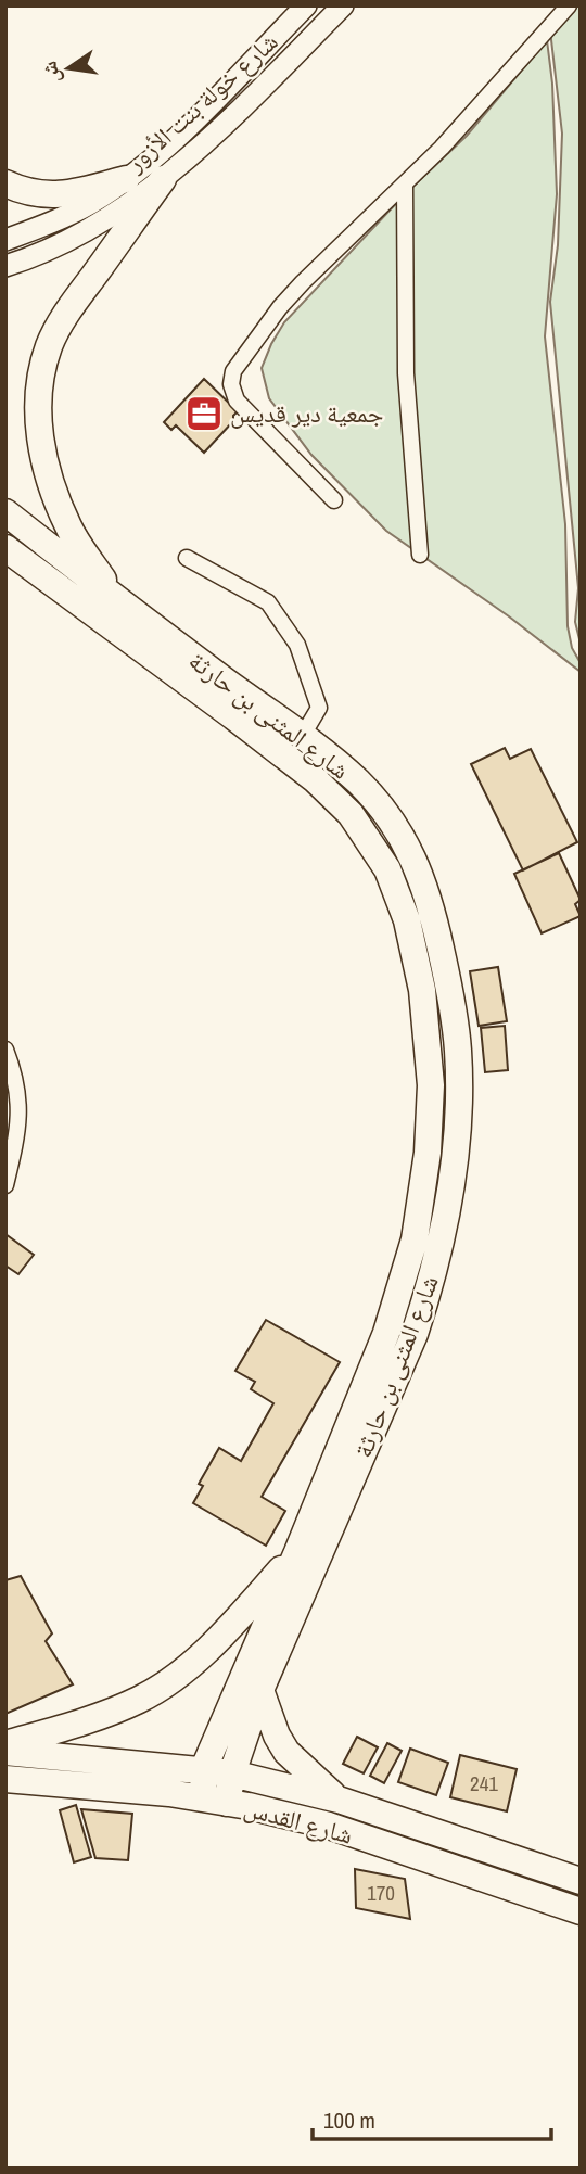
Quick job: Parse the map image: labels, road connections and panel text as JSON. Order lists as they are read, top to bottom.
{
  "streets": {
    "highway": ["شارع المثنى بن حارثة", "شارع القدس"],
    "street": ["شارع خولة بنت الأزور"]
  },
  "crossings": [
    ["شارع المثنى بن حارثة", "شارع القدس"]
  ],
  "places": {
    "office": ["جمعية دير قديس"]
  },
  "house_numbers": ["241", "170"],
  "scale_bar": "100 m",
  "north": "left"
}
